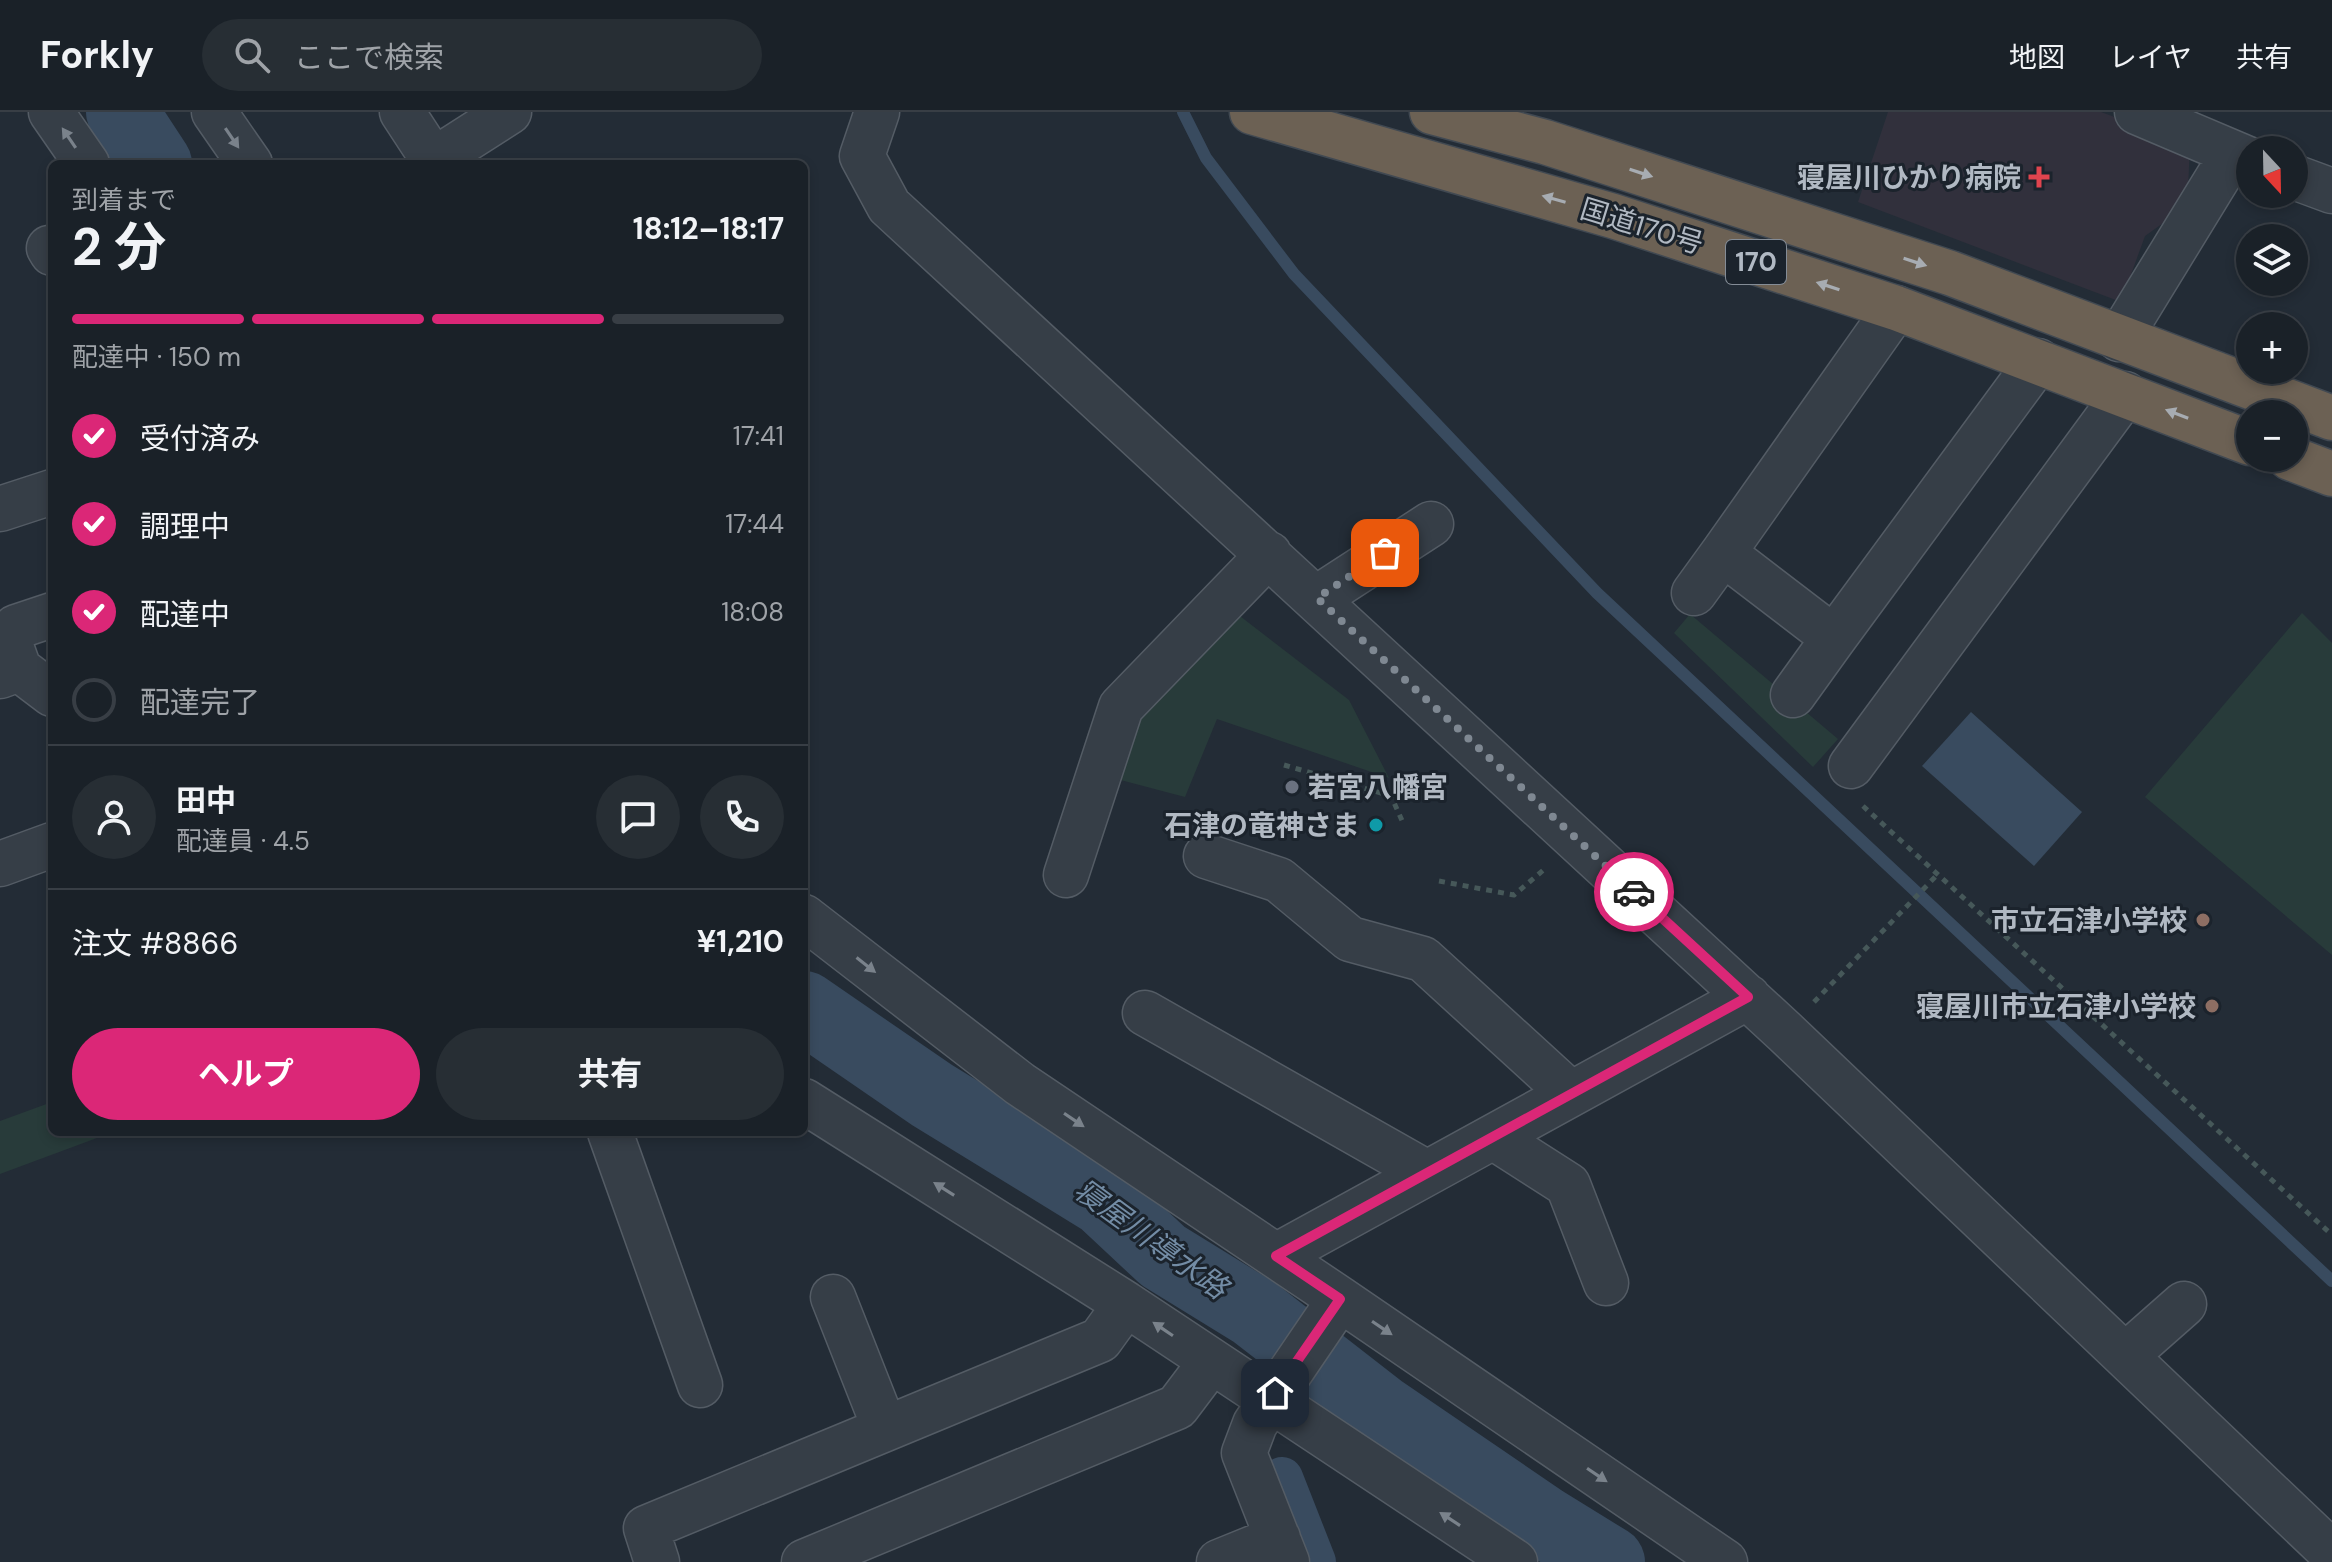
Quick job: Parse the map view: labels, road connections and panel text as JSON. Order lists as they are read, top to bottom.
{
  "streets": {
    "highway": ["国道170号", "170"]
  },
  "water": ["寝屋川導水路"],
  "places": {
    "health": ["寝屋川ひかり病院"],
    "other": [
      "若宮八幡宮",
      "石津の竜神さま",
      "市立石津小学校",
      "寝屋川市立石津小学校"
    ]
  },
  "north": "bottom",
  "page": {
    "header": "Forkly",
    "search": "ここで検索",
    "nav": ["地図", "レイヤ", "共有"],
    "map_buttons": ["+", "−"],
    "heading": ["2 分", "到着まで", "18:12–18:17"],
    "panel": [
      "田中",
      "配達員 · 4.5",
      "注文 #8866",
      "¥1,210"
    ],
    "bar": "配達中 · 150 m",
    "list": [
      ["受付済み", "17:41"],
      ["調理中", "17:44"],
      ["配達中", "18:08"],
      "配達完了"
    ],
    "buttons": ["ヘルプ", "共有"]
  }
}
